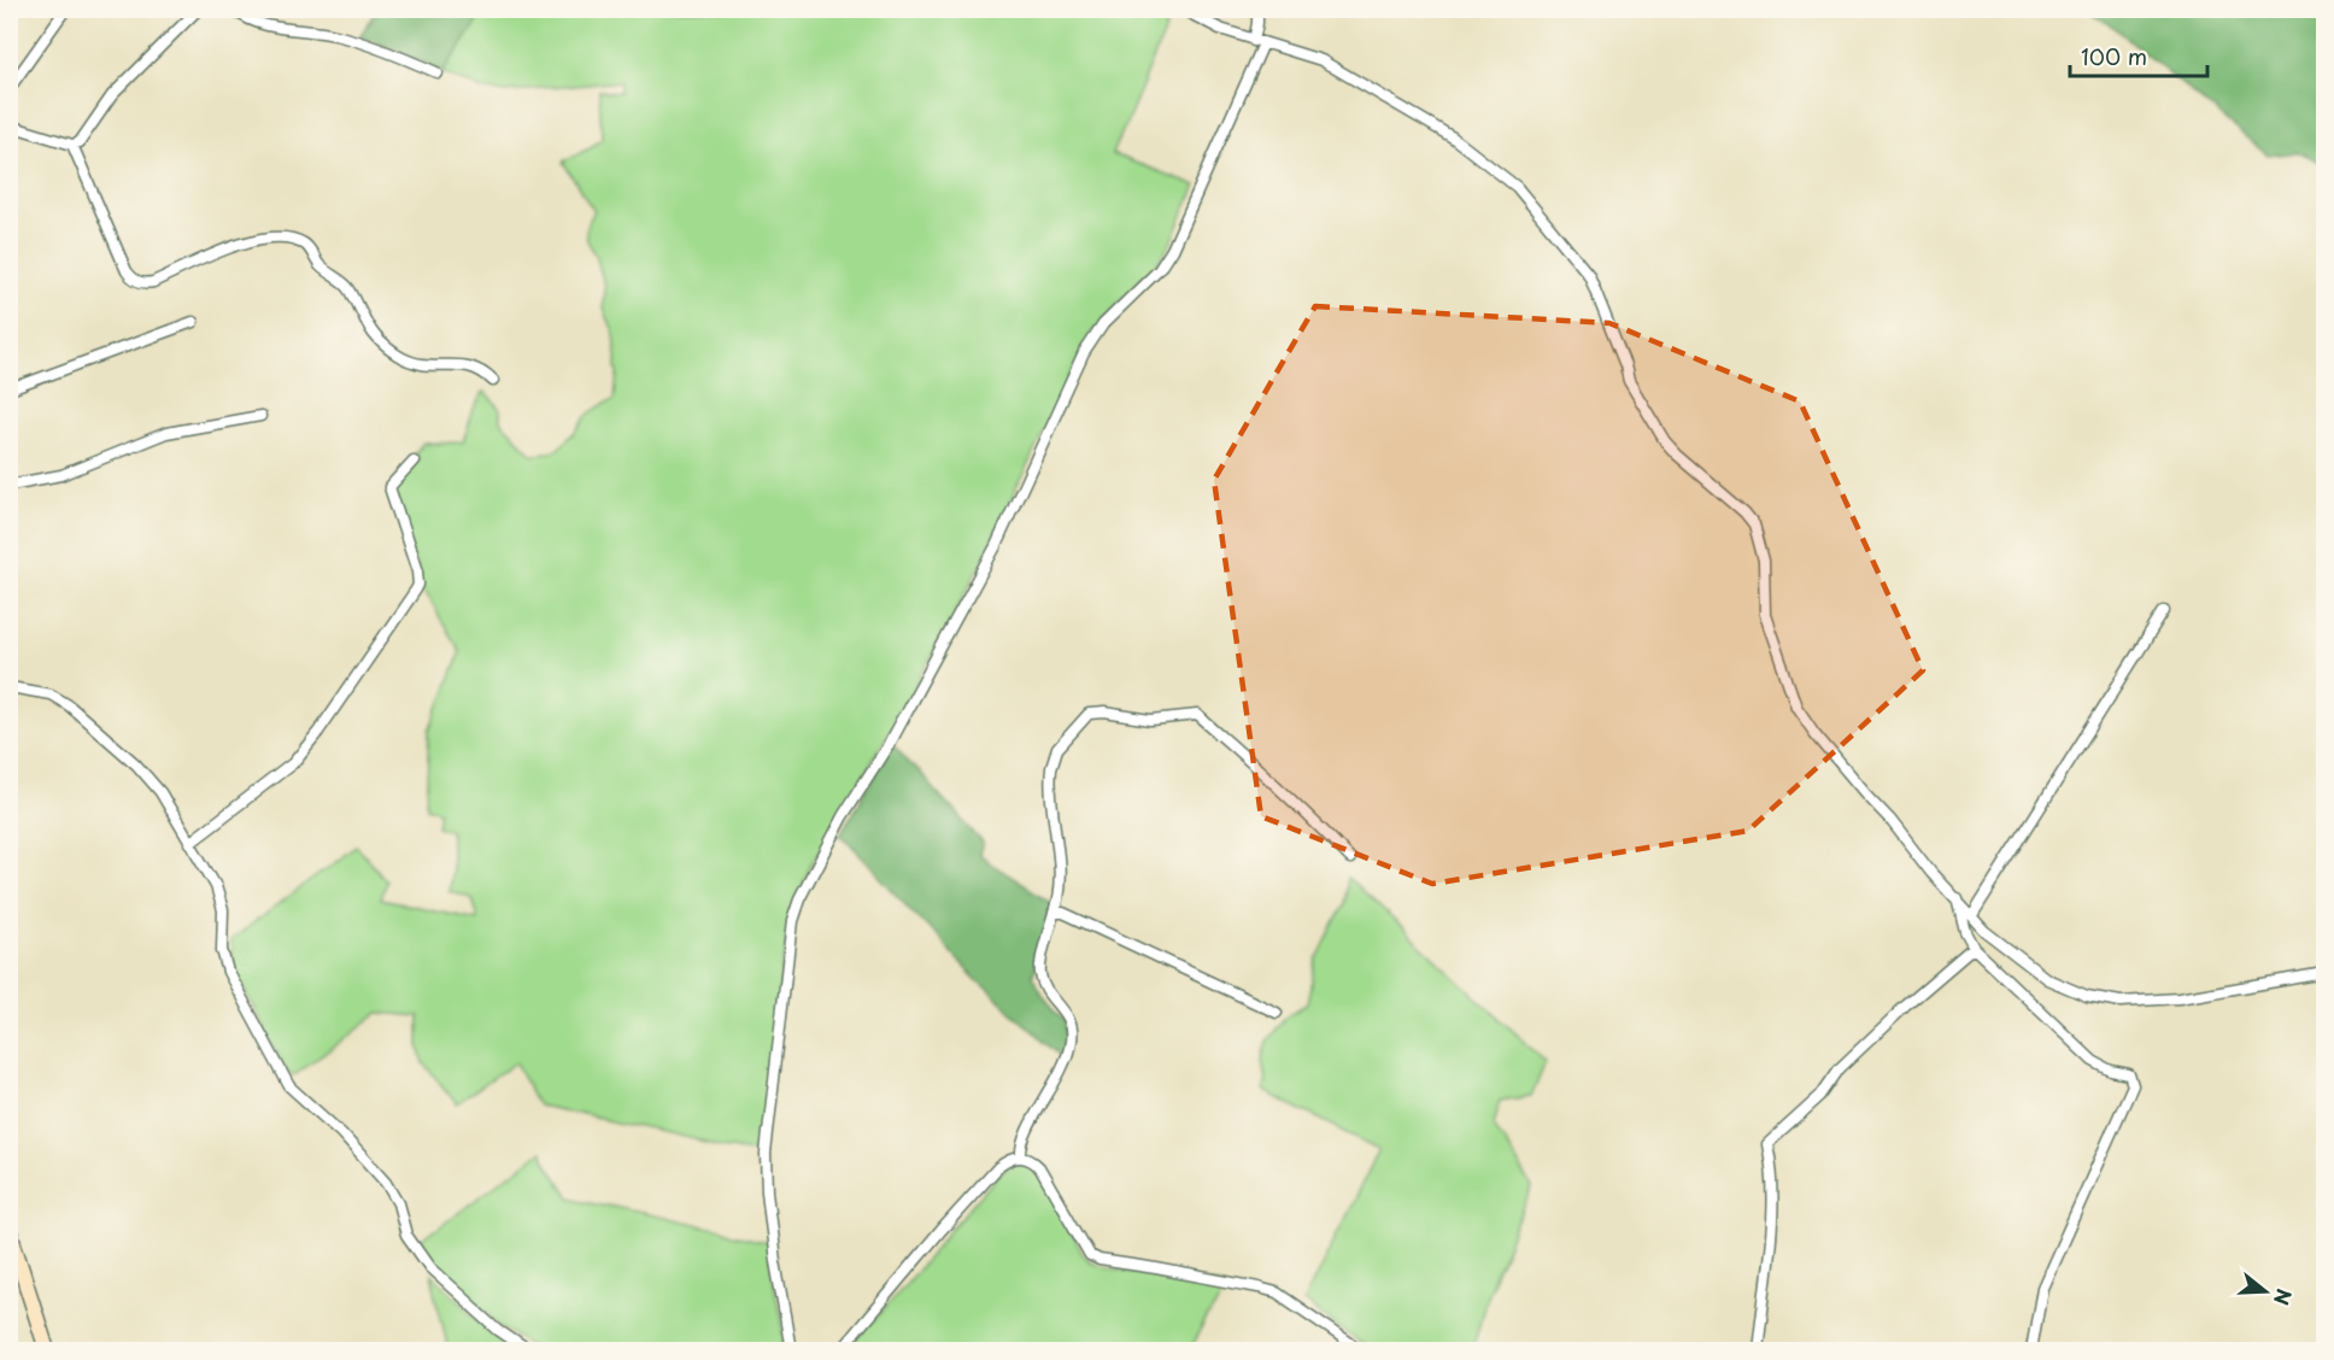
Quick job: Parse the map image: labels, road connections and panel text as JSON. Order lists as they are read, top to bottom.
{
  "scale_bar": "100 m",
  "north": "right"
}
